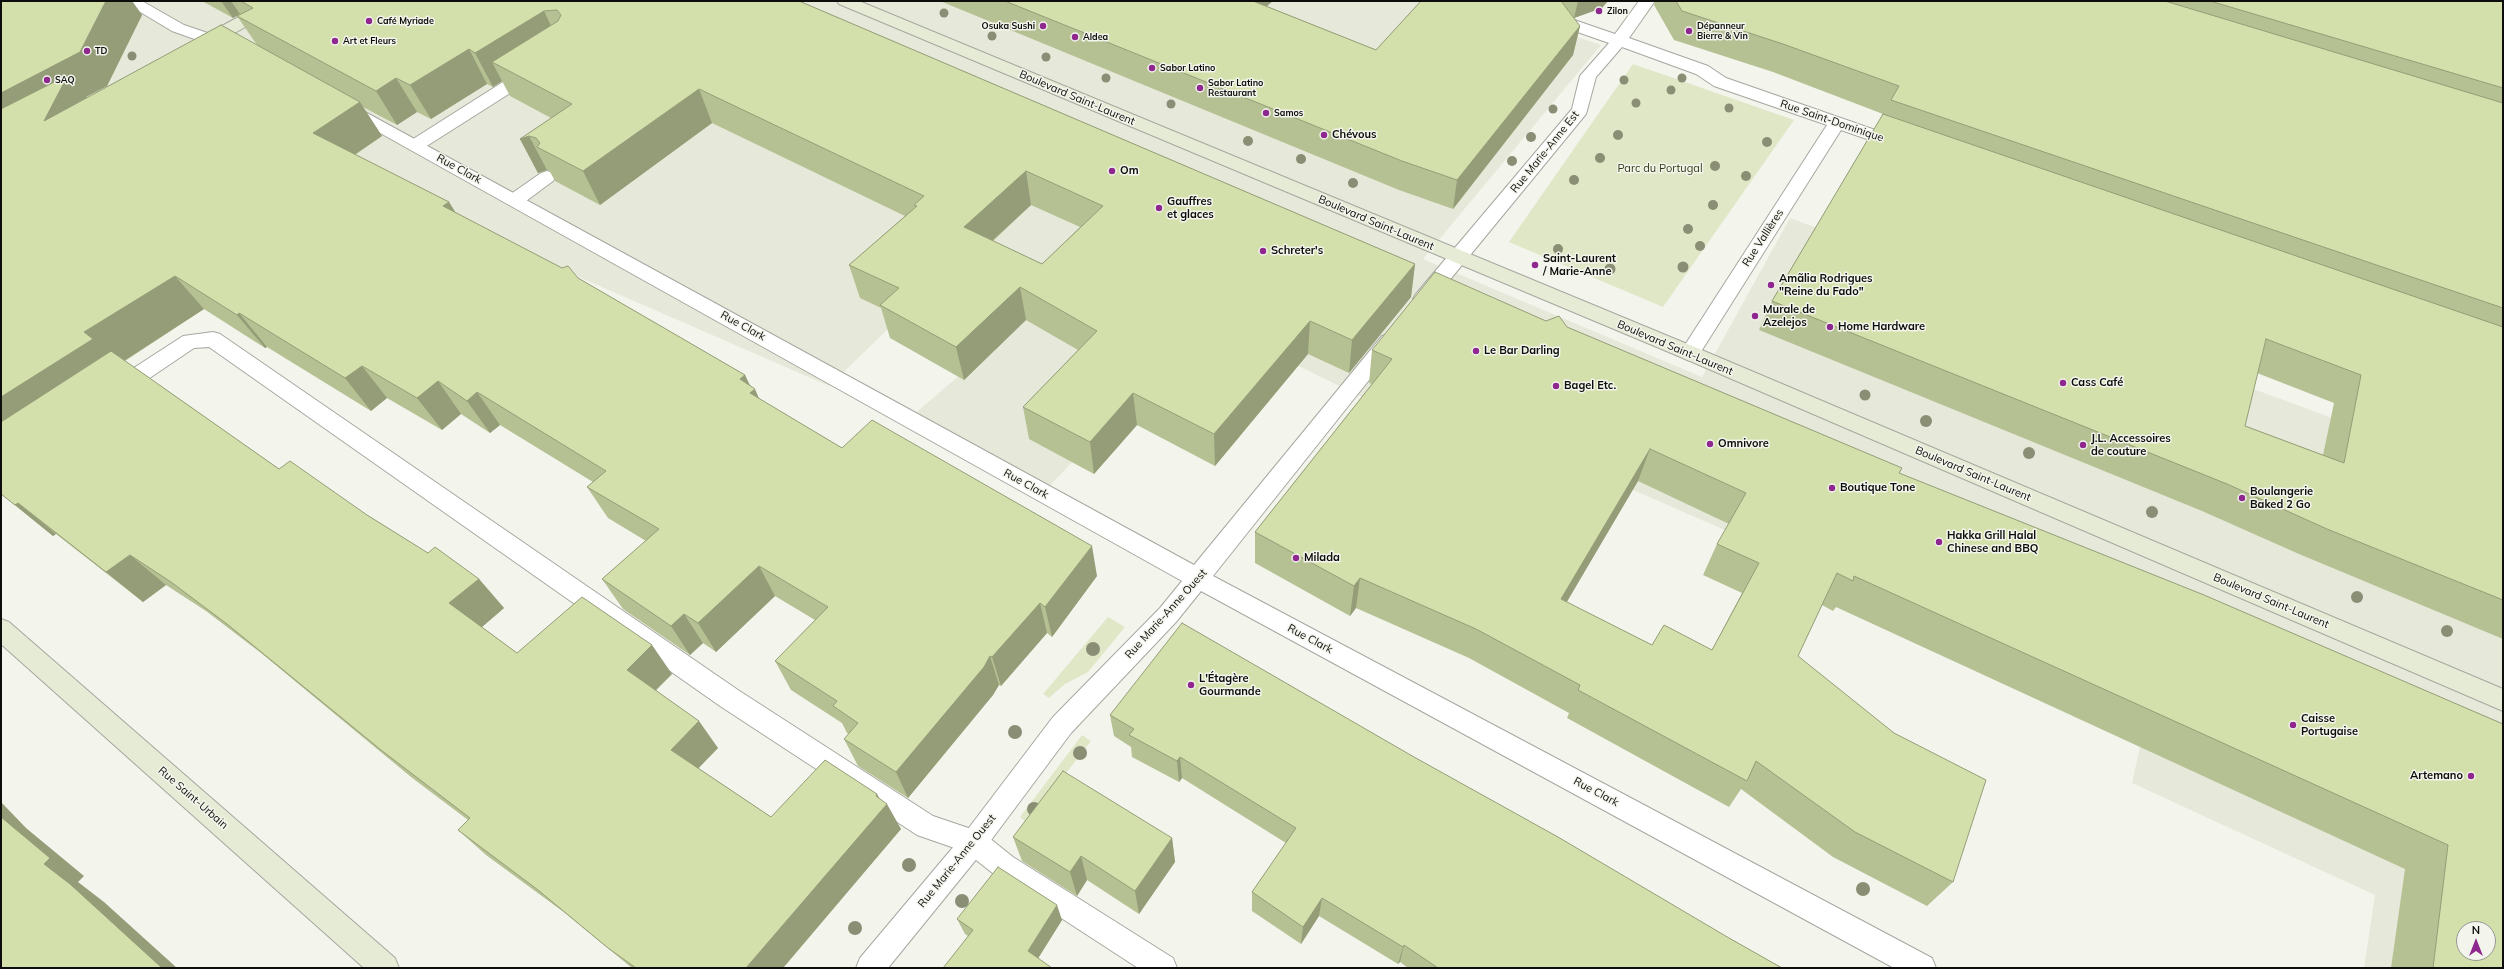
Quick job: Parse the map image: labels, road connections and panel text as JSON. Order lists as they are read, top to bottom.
{
  "streets": {
    "main road": ["Boulevard Saint-Laurent", "Rue Saint-Urbain"],
    "street": [
      "Rue Saint-Dominique",
      "Rue Marie-Anne Est",
      "Rue Clark",
      "Rue Vallières",
      "Rue Marie-Anne Ouest"
    ]
  },
  "crossings": [
    ["Boulevard Saint-Laurent", "Rue Marie-Anne Est"],
    ["Boulevard Saint-Laurent", "Rue Vallières"],
    ["Boulevard Saint-Laurent", "Rue Marie-Anne Ouest"],
    ["Rue Saint-Dominique", "Rue Marie-Anne Est"],
    ["Rue Saint-Dominique", "Rue Vallières"],
    ["Rue Marie-Anne Est", "Rue Marie-Anne Ouest"],
    ["Rue Clark", "Rue Marie-Anne Ouest"]
  ],
  "parks": ["Parc du Portugal"],
  "places": [
    "Zilon",
    "Café Myriade",
    "Osuka Sushi",
    "Dépanneur Bierre & Vin",
    "Aldea",
    "Art et Fleurs",
    "TD",
    "Sabor Latino",
    "SAQ",
    "Sabor Latino Restaurant",
    "Samos",
    "Chévous",
    "Om",
    "Gauffres et glaces",
    "Schreter's",
    "Saint-Laurent / Marie-Anne",
    "Amãlia Rodrigues \"Reine du Fado\"",
    "Murale de Azelejos",
    "Home Hardware",
    "Le Bar Darling",
    "Cass Café",
    "Bagel Etc.",
    "Omnivore",
    "J.L. Accessoires de couture",
    "Boutique Tone",
    "Boulangerie Baked 2 Go",
    "Hakka Grill Halal Chinese and BBQ",
    "Milada",
    "L'Étagère Gourmande",
    "Caisse Portugaise",
    "Artemano"
  ],
  "north": "top"
}
